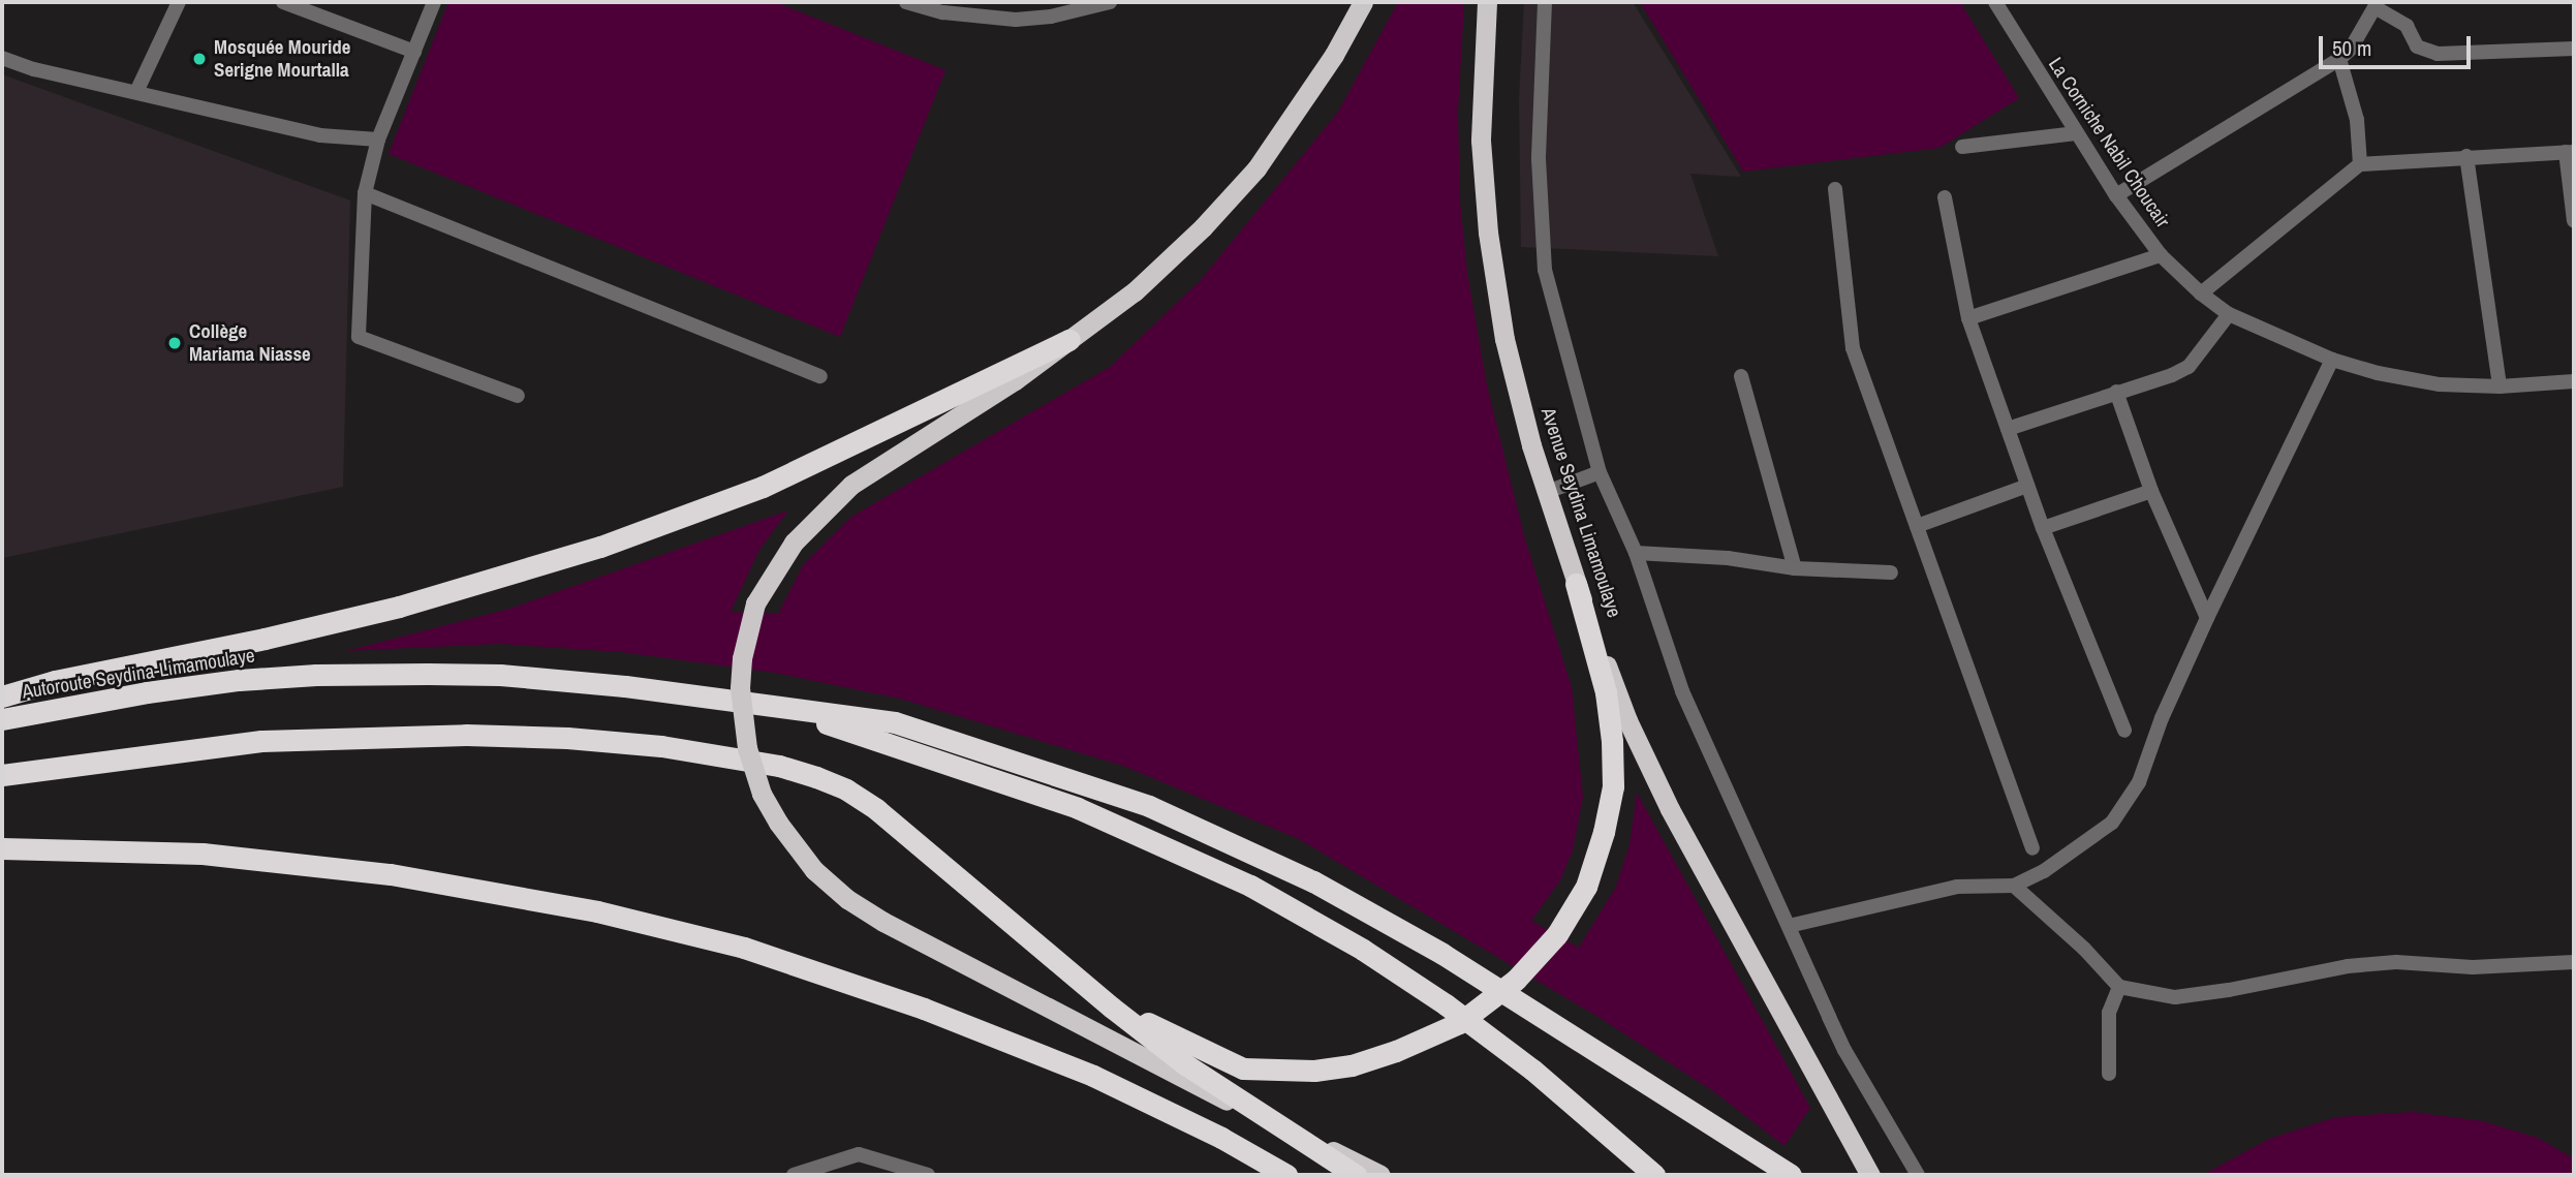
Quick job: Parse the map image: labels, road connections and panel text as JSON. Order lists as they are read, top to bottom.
{
  "streets": {
    "highway": ["Avenue Seydina Limamoulaye", "Autoroute Seydina-Limamoulaye"],
    "street": ["La Corniche Nabil Choucair"]
  },
  "places": ["Mosquée Mouride Serigne Mourtalla", "Collège Mariama Niasse"],
  "scale_bar": "50 m"
}
